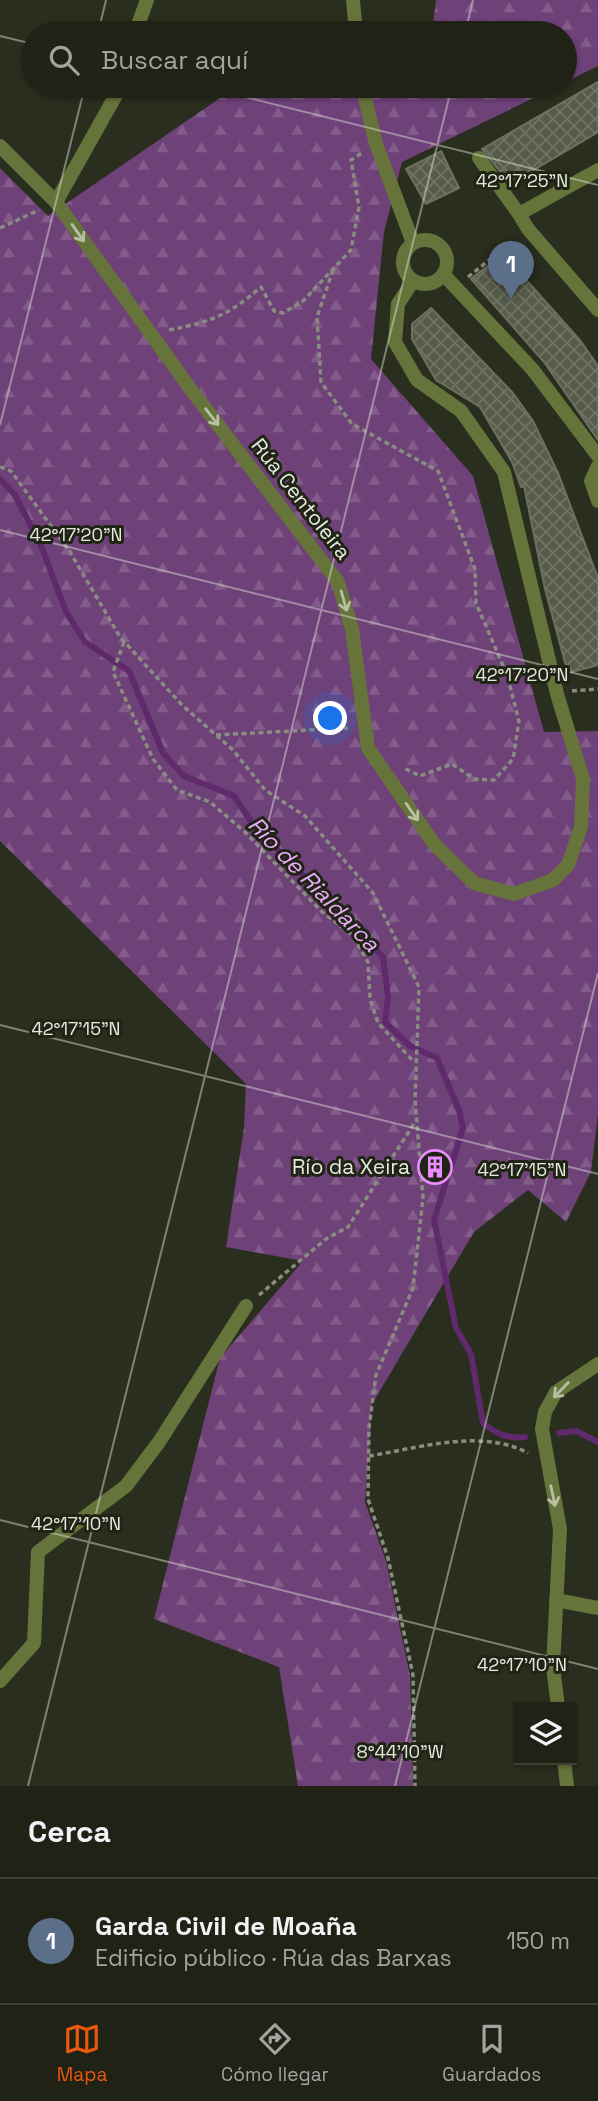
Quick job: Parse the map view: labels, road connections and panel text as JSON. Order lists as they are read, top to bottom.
{
  "streets": {
    "street": ["Rúa Centoleira"]
  },
  "water": ["Río de Rialdarca"],
  "places": {
    "building": ["Río da Xeira"]
  },
  "page": {
    "search": "Buscar aquí",
    "pins": "1",
    "heading": "Cerca",
    "list": [
      {
        "mark": "1",
        "name": "Garda Civil de Moaña",
        "note": "Edificio público · Rúa das Barxas",
        "value": "150 m"
      }
    ],
    "nav": ["Mapa", "Cómo llegar", "Guardados"]
  },
  "coordinates": [
    "42°17'25\"N",
    "42°17'20\"N",
    "42°17'15\"N",
    "42°17'10\"N",
    "8°44'10\"W"
  ]
}
